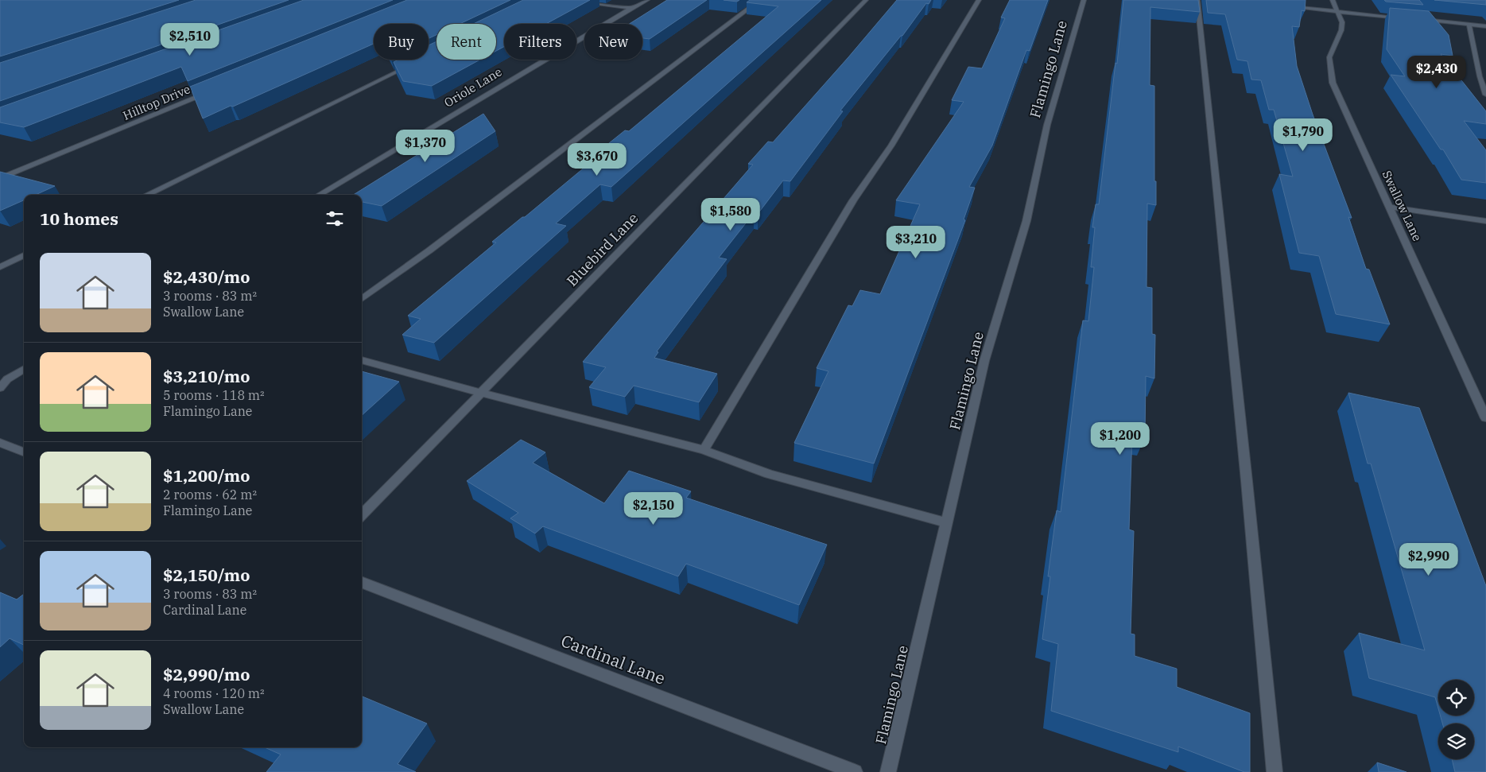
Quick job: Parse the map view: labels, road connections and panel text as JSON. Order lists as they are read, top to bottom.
{
  "streets": {
    "street": [
      "Flamingo Lane",
      "Oriole Lane",
      "Hilltop Drive",
      "Swallow Lane",
      "Bluebird Lane",
      "Cardinal Lane"
    ]
  },
  "page": {
    "price": [
      "$2,510",
      "$2,430",
      "$1,790",
      "$1,370",
      "$3,670",
      "$1,580",
      "$3,210",
      "$1,200",
      "$2,150",
      "$2,990"
    ],
    "chip": [
      "Buy",
      "Rent",
      "Filters",
      "New"
    ],
    "heading": "10 homes",
    "list": [
      {
        "name": "$2,430/mo",
        "note": "3 rooms · 83 m² · Swallow Lane"
      },
      {
        "name": "$3,210/mo",
        "note": "5 rooms · 118 m² · Flamingo Lane"
      },
      {
        "name": "$1,200/mo",
        "note": "2 rooms · 62 m² · Flamingo Lane"
      },
      {
        "name": "$2,150/mo",
        "note": "3 rooms · 83 m² · Cardinal Lane"
      },
      {
        "name": "$2,990/mo",
        "note": "4 rooms · 120 m² · Swallow Lane"
      }
    ]
  }
}
